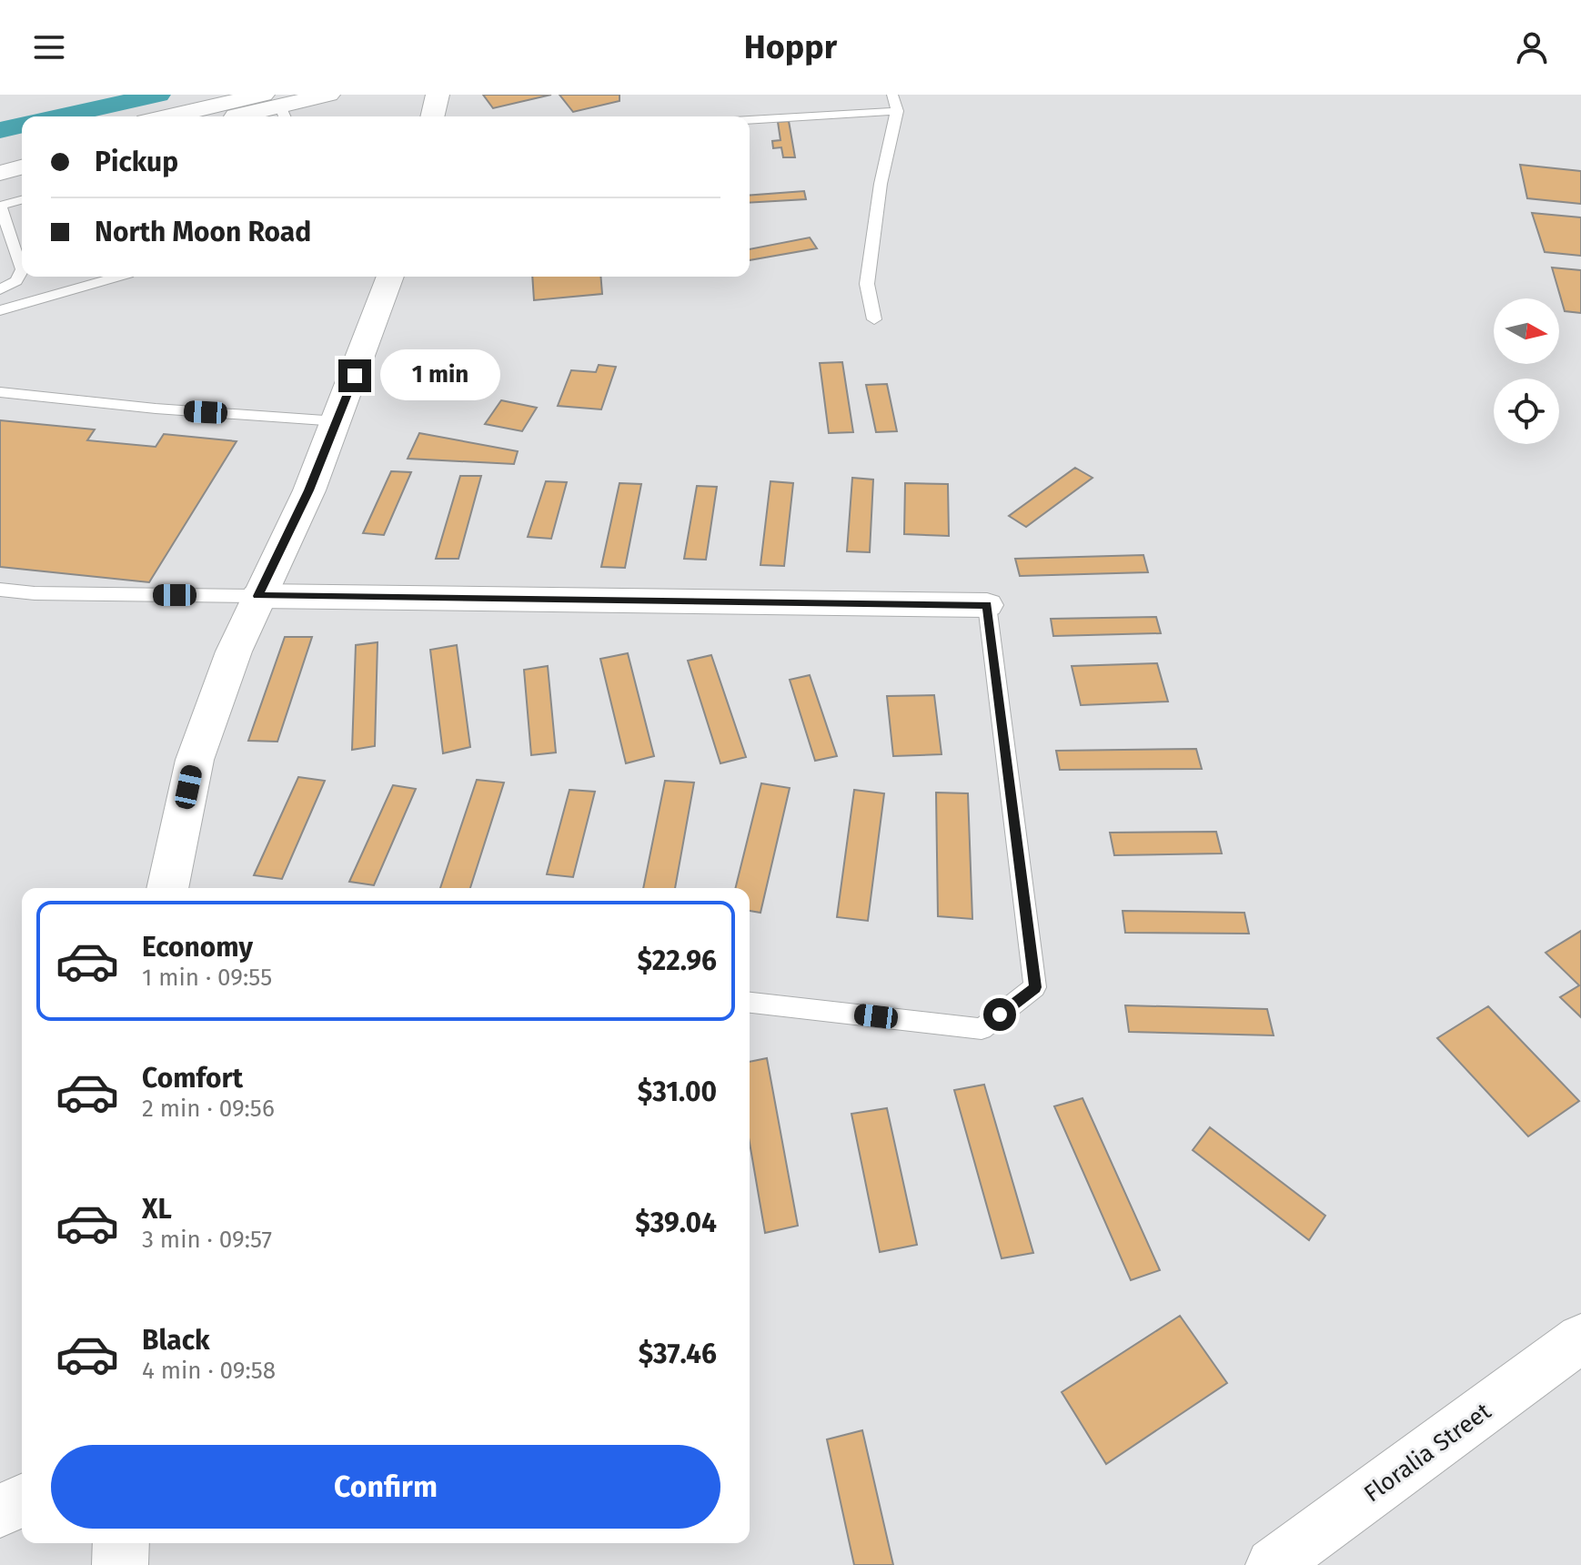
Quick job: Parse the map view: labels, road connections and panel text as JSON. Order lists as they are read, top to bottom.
{
  "streets": {
    "street": ["Floralia Street"]
  },
  "north": "right",
  "page": {
    "header": "Hoppr",
    "banner": ["Pickup", "North Moon Road"],
    "bubble": "1 min",
    "list": [
      {
        "name": "Economy",
        "note": "1 min · 09:55",
        "value": "$22.96"
      },
      {
        "name": "Comfort",
        "note": "2 min · 09:56",
        "value": "$31.00"
      },
      {
        "name": "XL",
        "note": "3 min · 09:57",
        "value": "$39.04"
      },
      {
        "name": "Black",
        "note": "4 min · 09:58",
        "value": "$37.46"
      }
    ],
    "buttons": "Confirm"
  }
}
